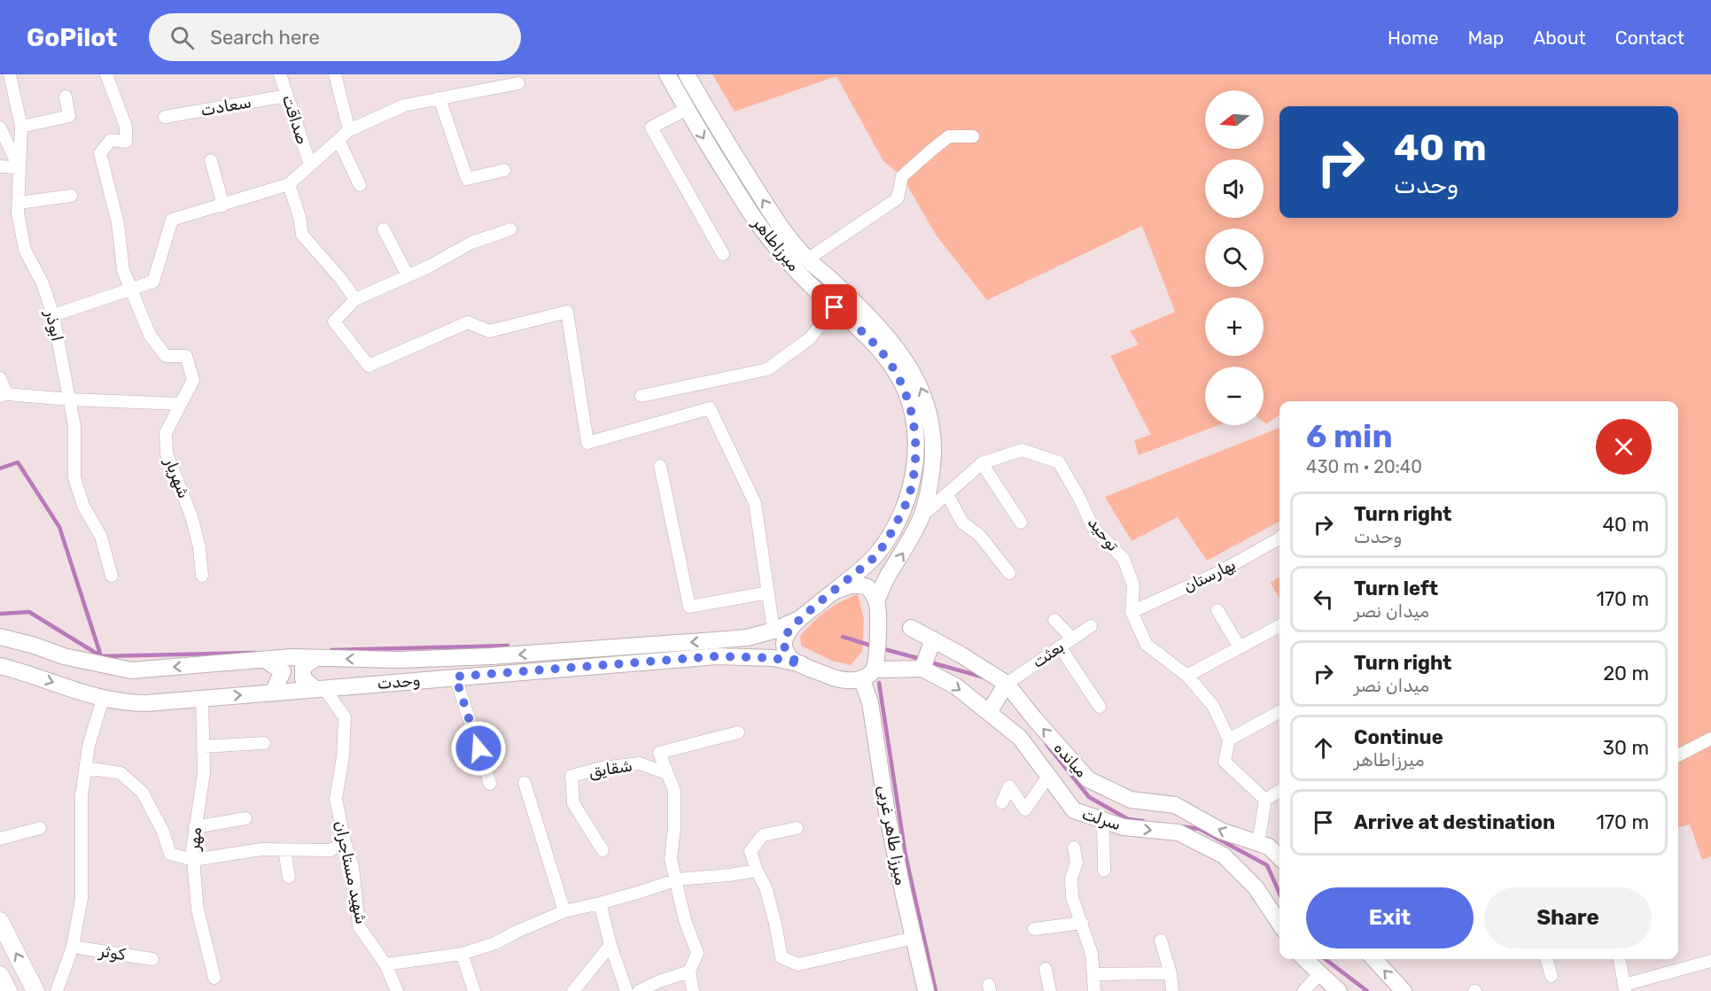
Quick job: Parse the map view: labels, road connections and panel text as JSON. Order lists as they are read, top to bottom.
{
  "streets": {
    "main road": [
      "میرزاطاهر",
      "وحدت",
      "میانده",
      "سرلت",
      "میرزا طاهر غربی"
    ],
    "street": [
      "سعادت",
      "صداقت",
      "ابوذر",
      "شهریار",
      "توحید",
      "بهارستان",
      "بعثت",
      "شقایق",
      "مهر",
      "شهید مستاجران",
      "کوثر"
    ]
  },
  "crossings": [
    ["سعادت", "صداقت"],
    ["میرزاطاهر", "توحید"],
    ["میرزاطاهر", "وحدت"],
    ["میرزاطاهر", "سرلت"],
    ["میرزاطاهر", "میرزا طاهر غربی"],
    ["توحید", "بهارستان"],
    ["بعثت", "میانده"],
    ["وحدت", "سرلت"],
    ["وحدت", "میرزا طاهر غربی"],
    ["وحدت", "مهر"],
    ["وحدت", "شهید مستاجران"],
    ["سرلت", "میرزا طاهر غربی"]
  ],
  "one_way": ["میانده", "سرلت"],
  "north": "left",
  "page": {
    "header": "GoPilot",
    "search": "Search here",
    "nav": [
      "Home",
      "Map",
      "About",
      "Contact"
    ],
    "map_buttons": ["+", "−"],
    "turn": ["40 m", "وحدت"],
    "heading": ["6 min", "430 m · 20:40"],
    "list": [
      {
        "name": "Turn right",
        "note": "وحدت",
        "value": "40 m"
      },
      {
        "name": "Turn left",
        "note": "میدان نصر",
        "value": "170 m"
      },
      {
        "name": "Turn right",
        "note": "میدان نصر",
        "value": "20 m"
      },
      {
        "name": "Continue",
        "note": "میرزاطاهر",
        "value": "30 m"
      },
      {
        "name": "Arrive at destination",
        "value": "170 m"
      }
    ],
    "buttons": ["Exit", "Share"]
  }
}
